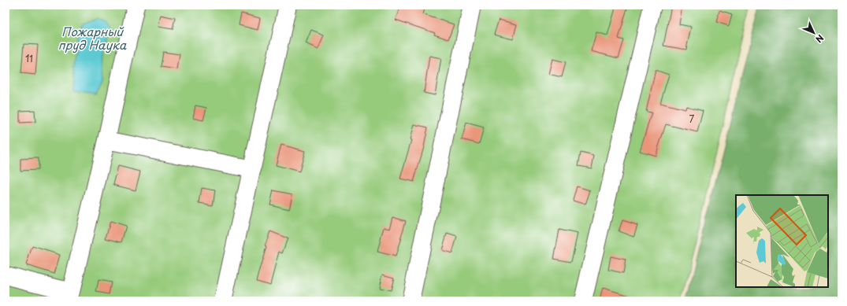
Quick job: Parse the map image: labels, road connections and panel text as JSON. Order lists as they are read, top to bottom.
{
  "water": ["Пожарный пруд Наука"],
  "house_numbers": ["11", "7"],
  "north": "bottom right"
}
